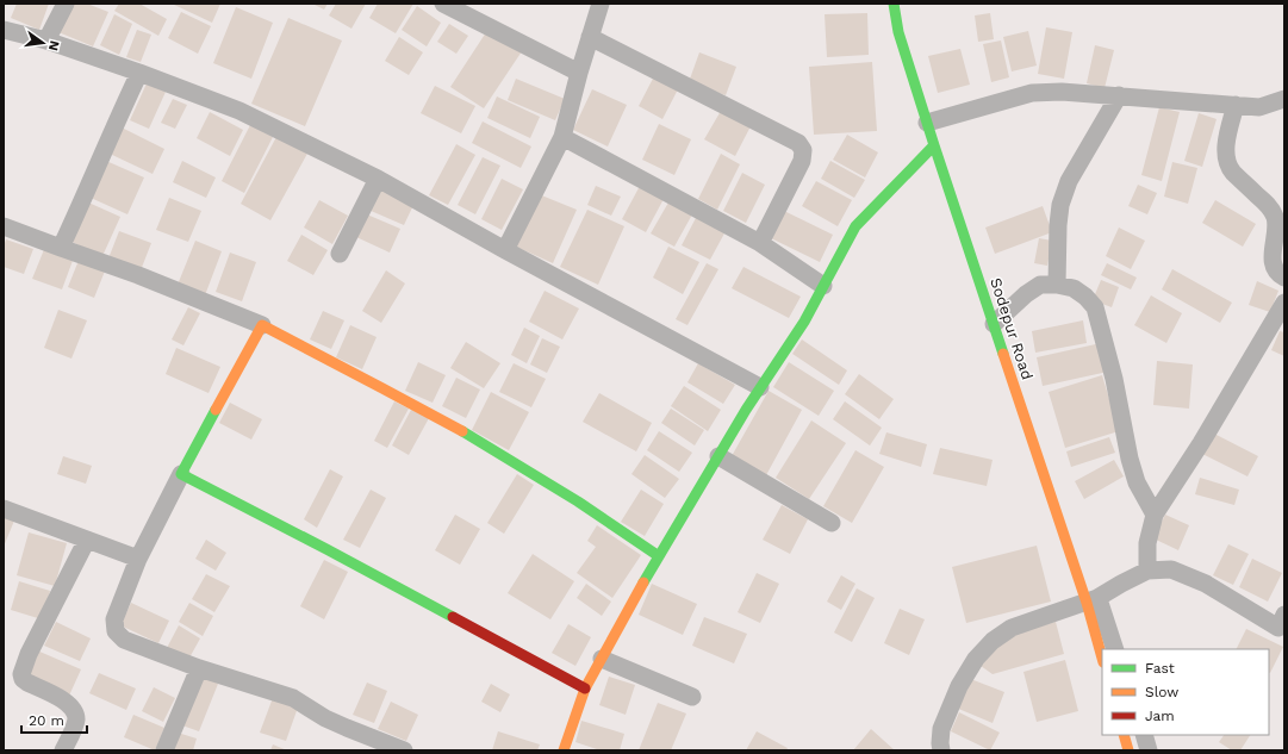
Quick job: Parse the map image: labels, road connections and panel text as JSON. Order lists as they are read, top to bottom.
{
  "streets": {
    "street": ["Sodepur Road"]
  },
  "legend": ["Fast", "Slow", "Jam"],
  "scale_bar": "20 m",
  "north": "right"
}
